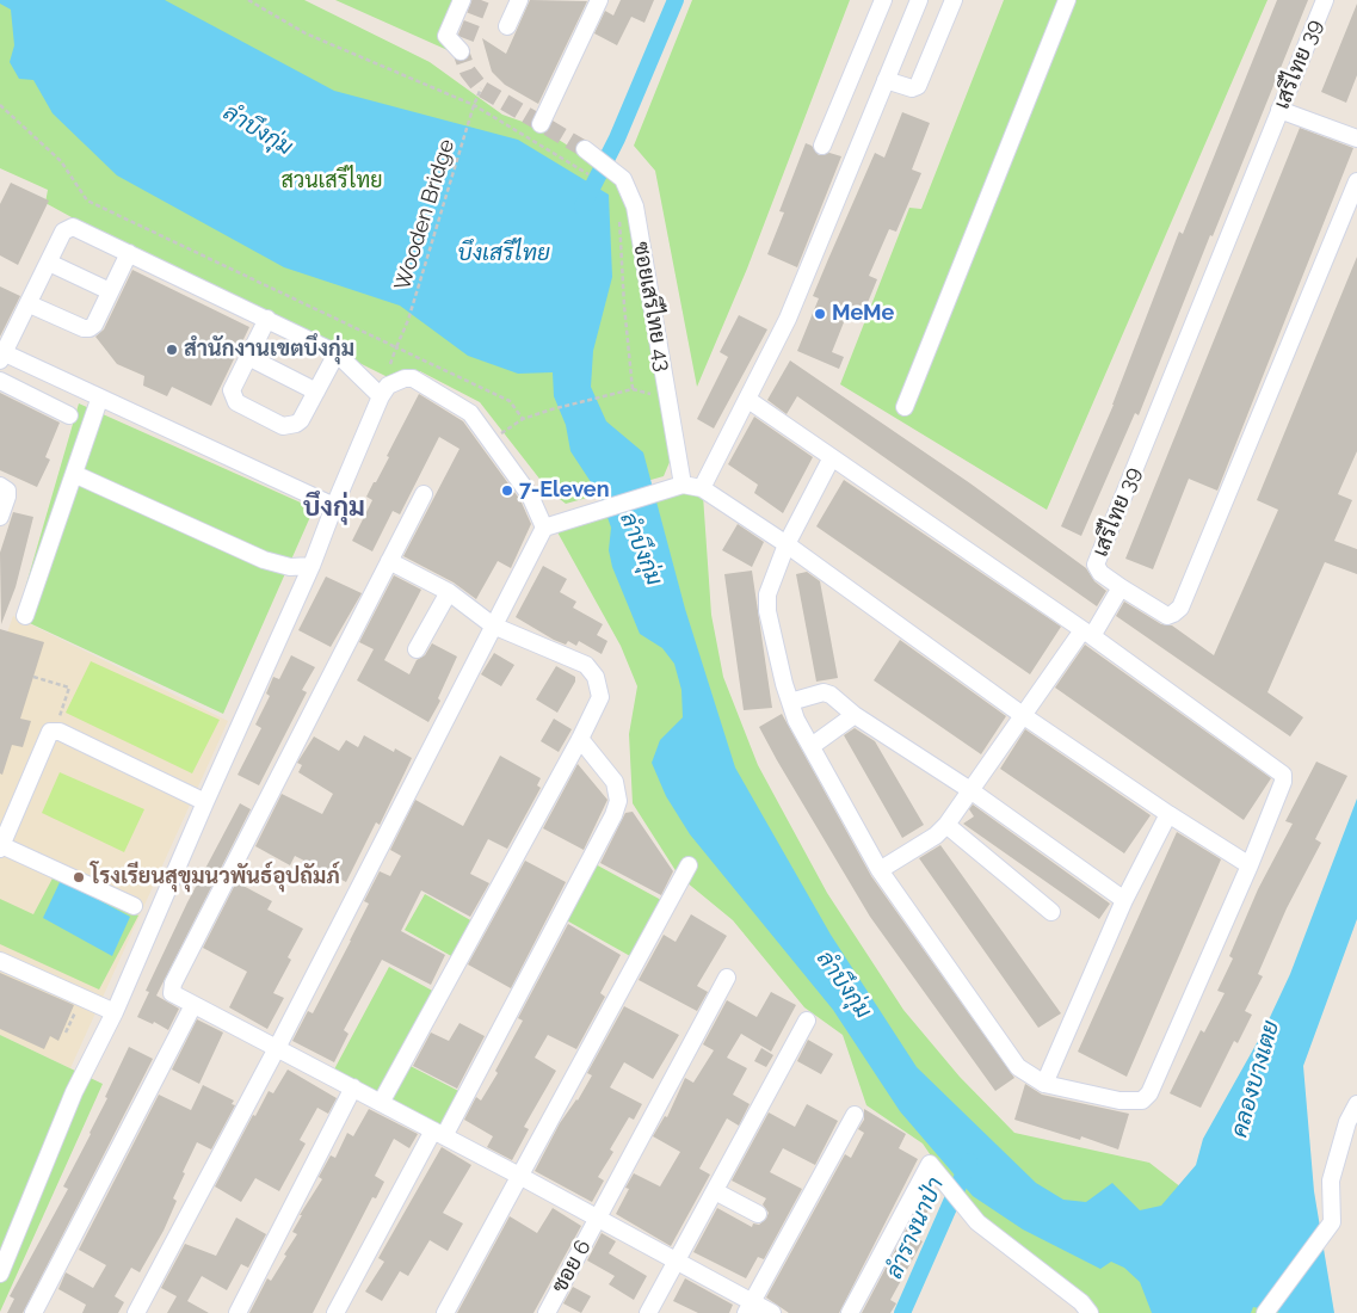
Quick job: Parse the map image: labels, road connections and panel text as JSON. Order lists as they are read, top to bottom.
{
  "streets": {
    "street": ["เสรีไทย 39", "ซอยเสรีไทย 43", "ซอย 6"],
    "path": ["Wooden Bridge"]
  },
  "districts": ["บึงกุ่ม"],
  "water": [
    "ลำบึงกุ่ม",
    "บึงเสรีไทย",
    "คลองบางเตย",
    "ลำรางนาป่า"
  ],
  "parks": ["สวนเสรีไทย"],
  "places": [
    "MeMe",
    "สำนักงานเขตบึงกุ่ม",
    "7-Eleven",
    "โรงเรียนสุขุมนวพันธ์อุปถัมภ์"
  ]
}
